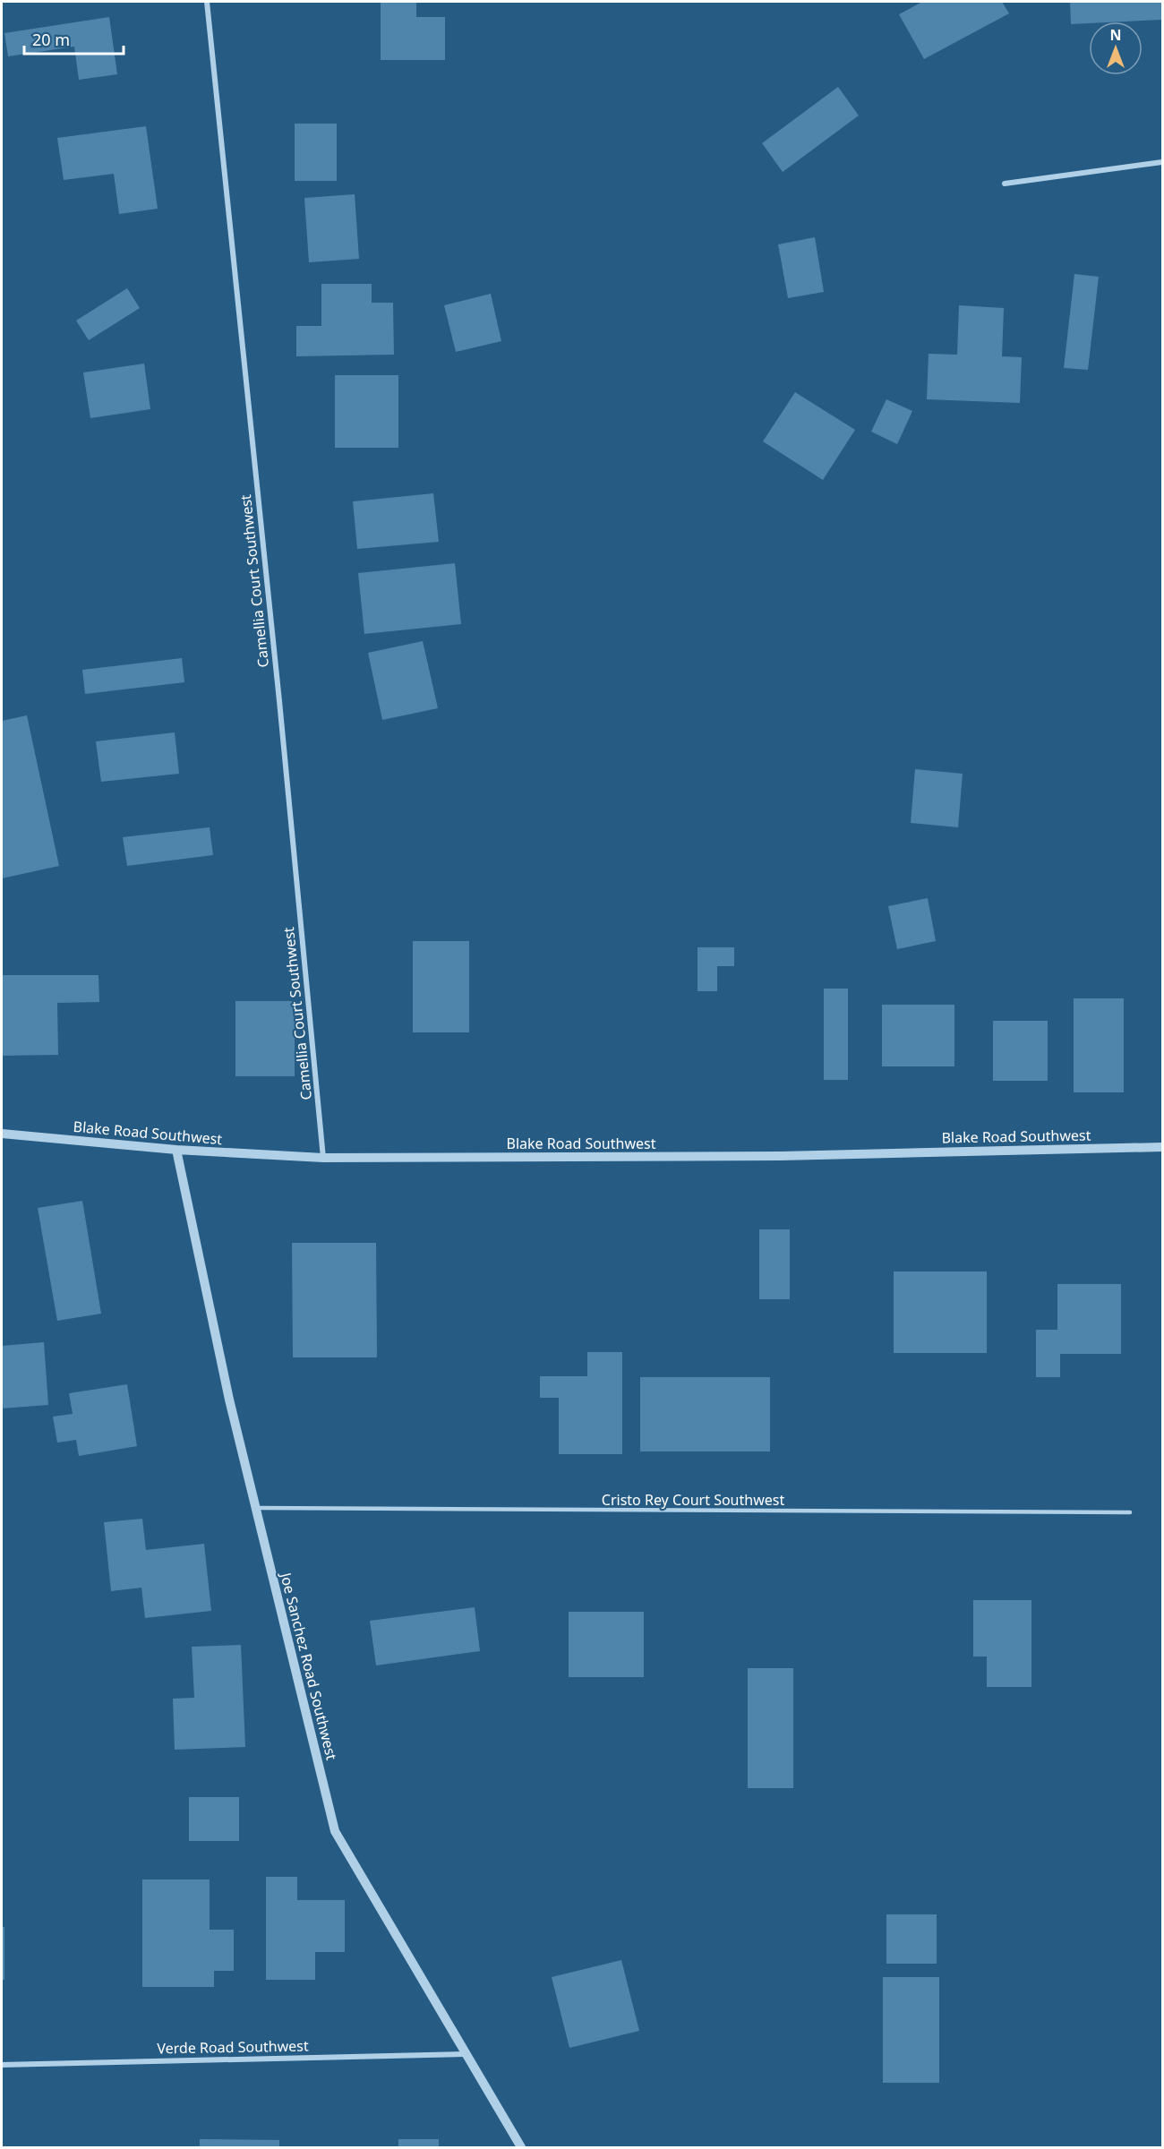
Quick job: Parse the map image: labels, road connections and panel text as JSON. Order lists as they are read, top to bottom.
{
  "streets": {
    "street": [
      "Camellia Court Southwest",
      "Blake Road Southwest",
      "Joe Sanchez Road Southwest",
      "Verde Road Southwest"
    ],
    "lane": ["Cristo Rey Court Southwest"]
  },
  "crossings": [
    ["Camellia Court Southwest", "Blake Road Southwest"],
    ["Blake Road Southwest", "Joe Sanchez Road Southwest"],
    ["Cristo Rey Court Southwest", "Joe Sanchez Road Southwest"],
    ["Joe Sanchez Road Southwest", "Verde Road Southwest"]
  ],
  "scale_bar": "20 m",
  "north": "top"
}
